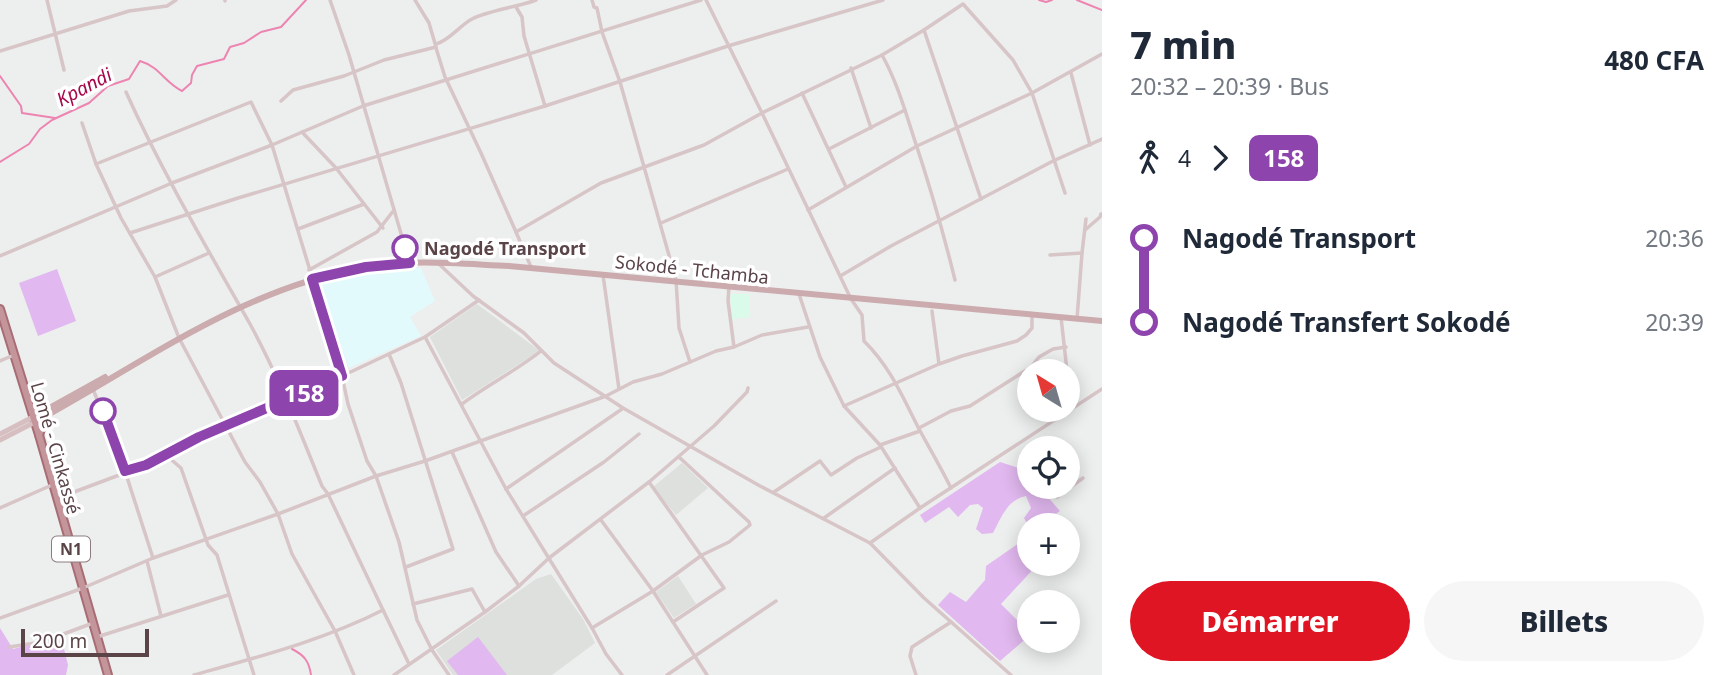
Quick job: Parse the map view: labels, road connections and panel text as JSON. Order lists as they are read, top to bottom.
{
  "streets": {
    "highway": ["Lomé - Cinkassé", "N1"],
    "main road": ["Sokodé - Tchamba"]
  },
  "crossings": [
    ["Sokodé - Tchamba", "Lomé - Cinkassé"]
  ],
  "water": ["Kpandi"],
  "places": ["Nagodé Transport"],
  "lines": ["bus line 158"],
  "scale_bar": "200 m",
  "north": "top left",
  "page": {
    "on_map": "158",
    "heading": ["7 min", "20:32 – 20:39 · Bus", "480 CFA"],
    "legs": ["4", "158"],
    "list": [
      {
        "name": "Nagodé Transport",
        "value": "20:36"
      },
      {
        "name": "Nagodé Transfert Sokodé",
        "value": "20:39"
      }
    ],
    "map_buttons": ["+", "−"],
    "buttons": ["Démarrer", "Billets"],
    "scale": "200 m"
  }
}
